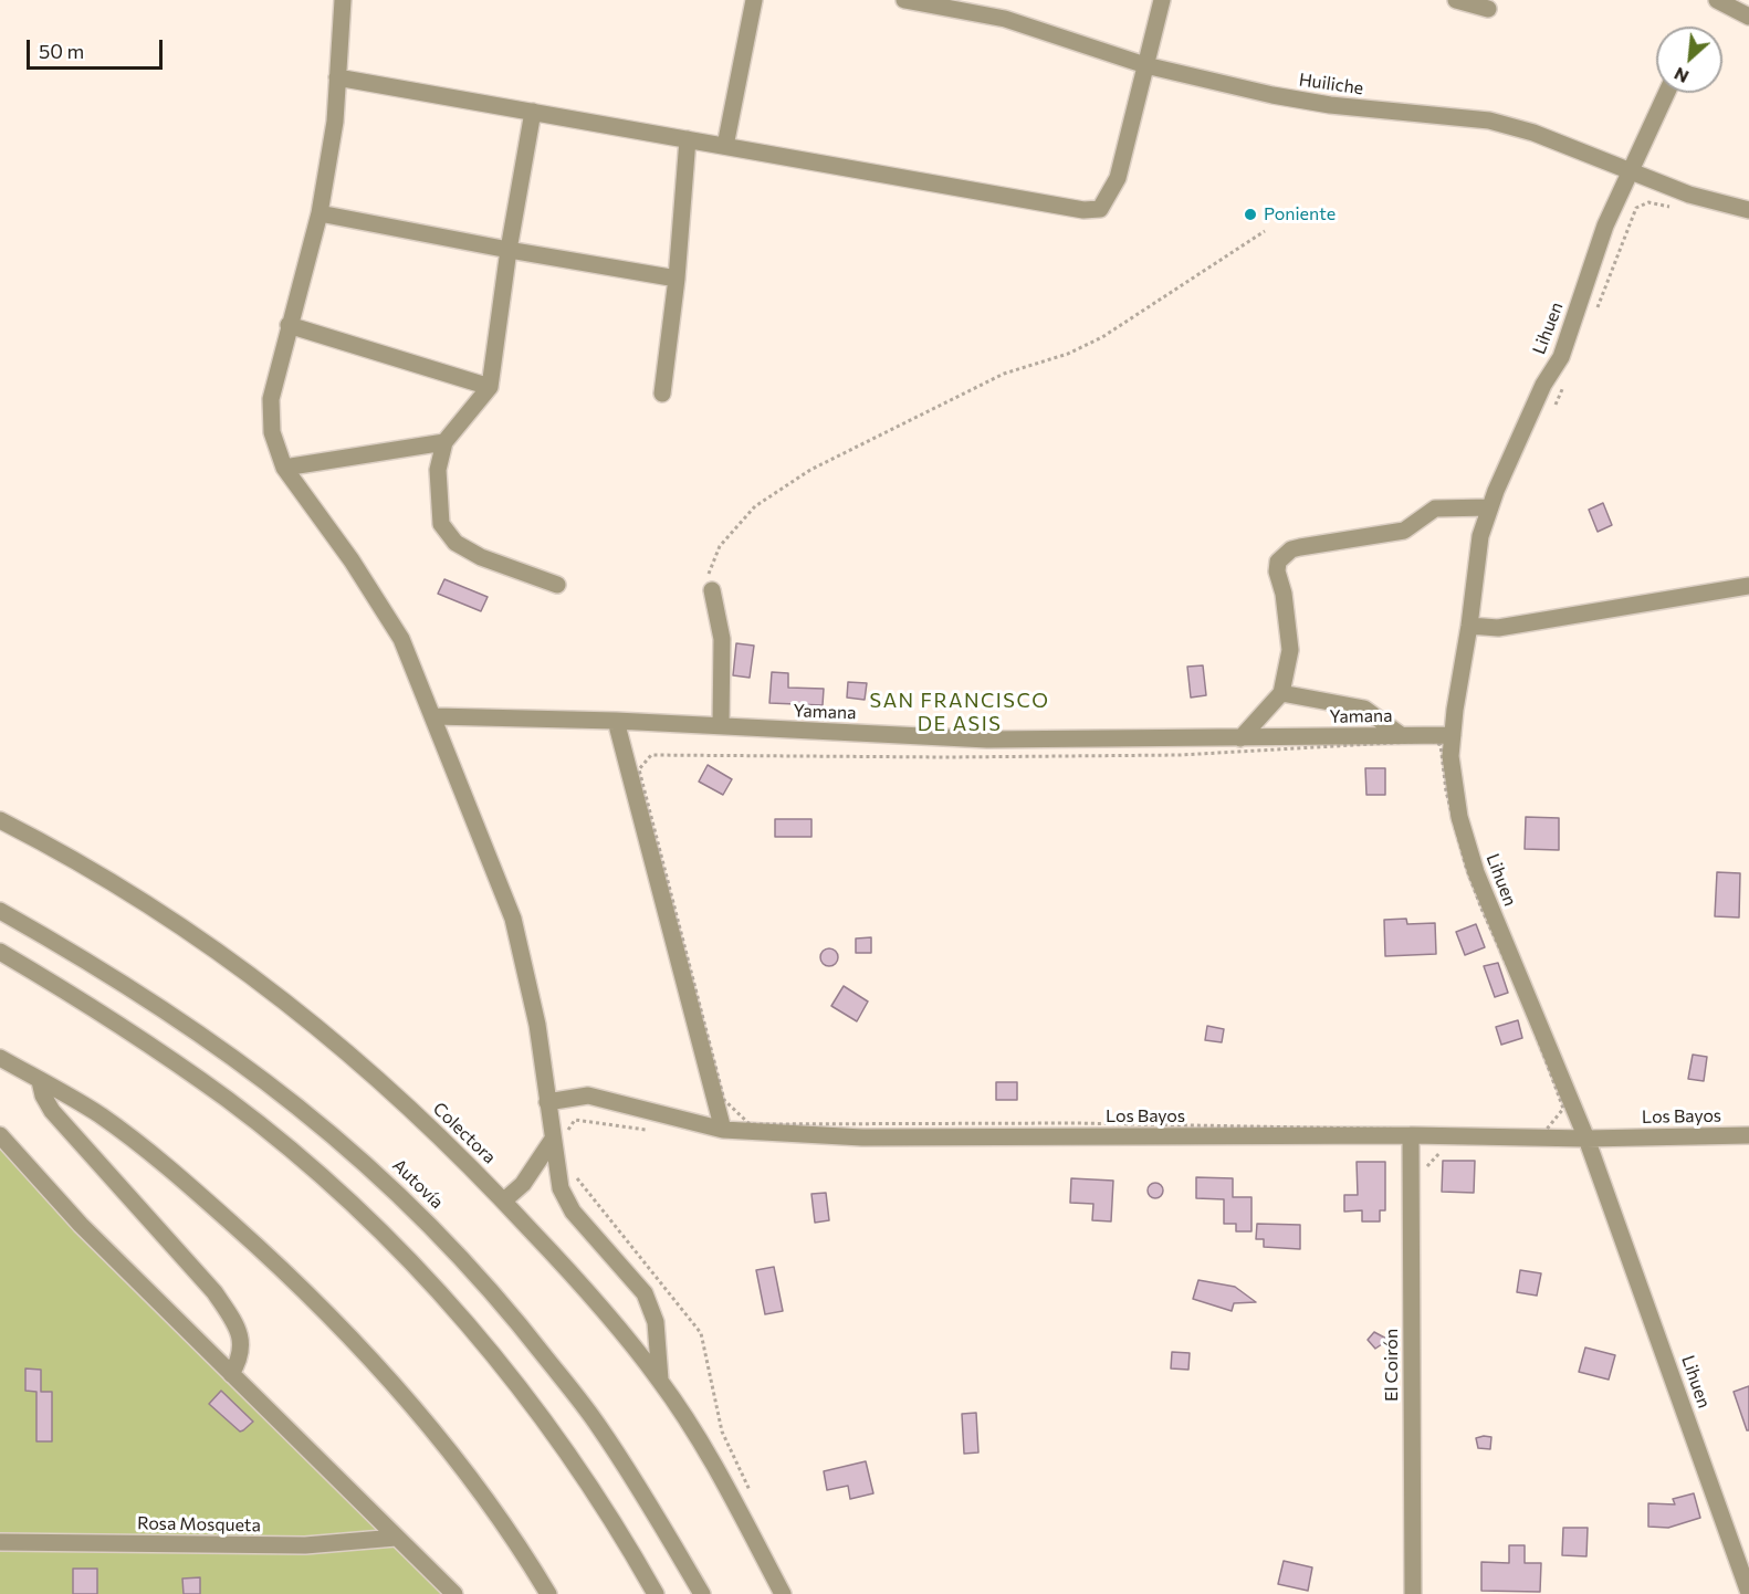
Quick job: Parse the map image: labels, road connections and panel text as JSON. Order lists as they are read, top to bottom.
{
  "streets": {
    "street": [
      "Huiliche",
      "Lihuen",
      "Yamana",
      "Los Bayos",
      "Colectora",
      "Autovía",
      "El Coirón",
      "Rosa Mosqueta"
    ]
  },
  "crossings": [
    ["Huiliche", "Lihuen"],
    ["Lihuen", "Yamana"],
    ["Lihuen", "Los Bayos"],
    ["Los Bayos", "El Coirón"]
  ],
  "districts": ["SAN FRANCISCO DE ASIS"],
  "places": ["Poniente"],
  "scale_bar": "50 m",
  "north": "bottom left"
}
